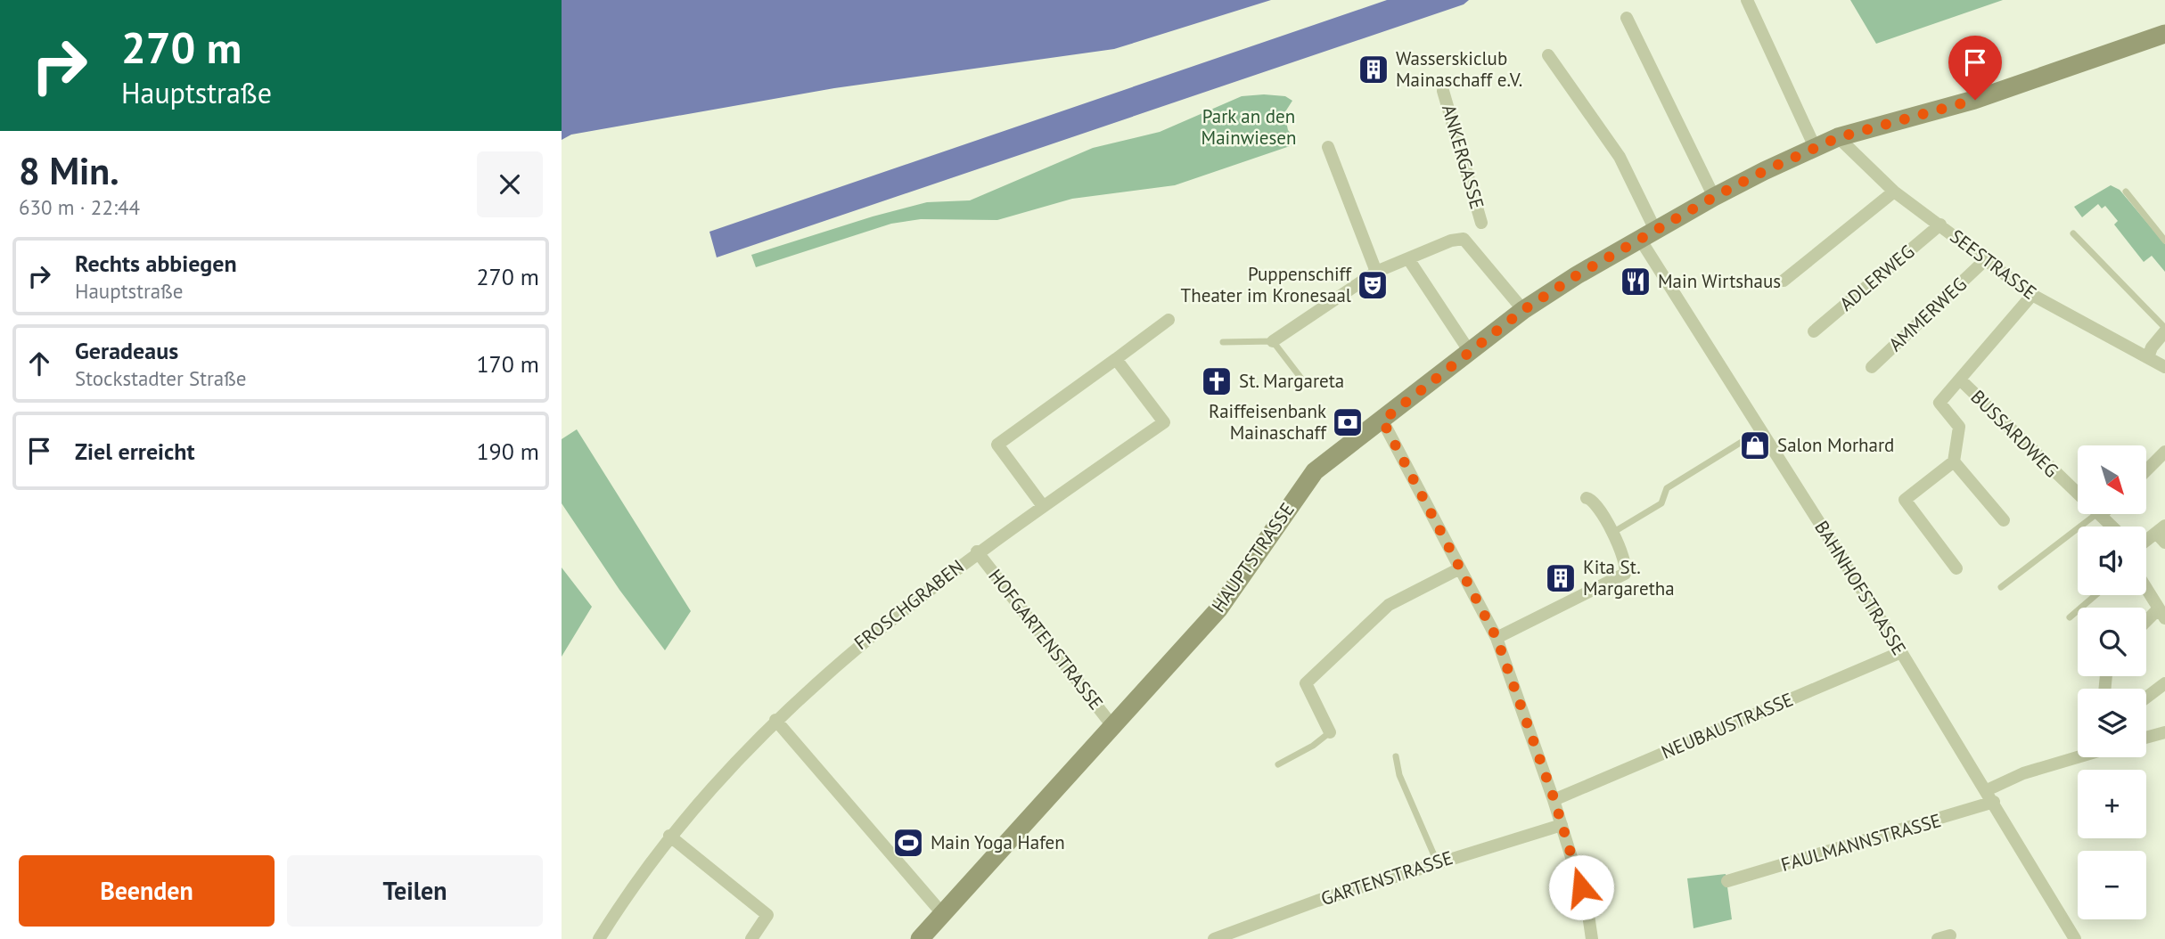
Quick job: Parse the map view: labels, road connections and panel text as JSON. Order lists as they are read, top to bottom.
{
  "streets": {
    "street": [
      "ANKERGASSE",
      "SEESTRASSE",
      "ADLERWEG",
      "AMMERWEG",
      "BUSSARDWEG",
      "HAUPTSTRASSE",
      "BAHNHOFSTRASSE",
      "FROSCHGRABEN",
      "HOFGARTENSTRASSE",
      "NEUBAUSTRASSE",
      "FAULMANNSTRASSE",
      "GARTENSTRASSE"
    ]
  },
  "crossings": [
    ["SEESTRASSE", "ADLERWEG"],
    ["SEESTRASSE", "AMMERWEG"],
    ["SEESTRASSE", "HAUPTSTRASSE"],
    ["HAUPTSTRASSE", "BAHNHOFSTRASSE"],
    ["HAUPTSTRASSE", "HOFGARTENSTRASSE"],
    ["BAHNHOFSTRASSE", "NEUBAUSTRASSE"],
    ["BAHNHOFSTRASSE", "FAULMANNSTRASSE"],
    ["FROSCHGRABEN", "HOFGARTENSTRASSE"]
  ],
  "parks": ["Park an den Mainwiesen"],
  "places": {
    "building": ["Wasserskiclub Mainaschaff e.V.", "Kita St. Margaretha"],
    "restaurant": ["Main Wirtshaus"],
    "theatre": ["Puppenschiff Theater im Kronesaal"],
    "church": ["St. Margareta"],
    "bank": ["Raiffeisenbank Mainaschaff"],
    "shop": ["Salon Morhard"],
    "sports": ["Main Yoga Hafen"]
  },
  "north": "bottom right",
  "page": {
    "turn": ["270 m", "Hauptstraße"],
    "heading": ["8 Min.", "630 m · 22:44"],
    "list": [
      {
        "name": "Rechts abbiegen",
        "note": "Hauptstraße",
        "value": "270 m"
      },
      {
        "name": "Geradeaus",
        "note": "Stockstadter Straße",
        "value": "170 m"
      },
      {
        "name": "Ziel erreicht",
        "value": "190 m"
      }
    ],
    "map_buttons": ["+", "−"],
    "buttons": ["Beenden", "Teilen"]
  }
}
